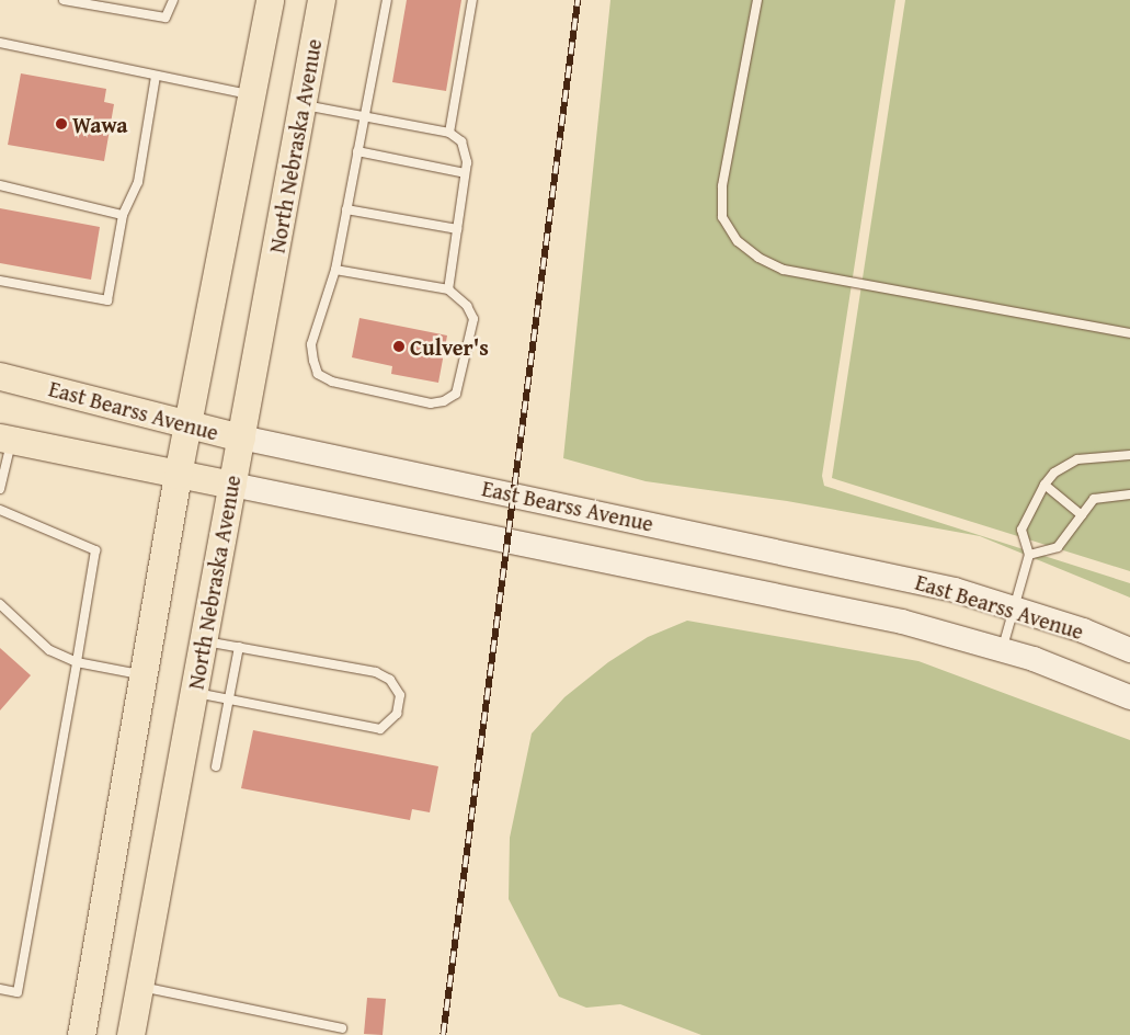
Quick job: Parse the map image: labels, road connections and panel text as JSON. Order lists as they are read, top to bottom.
{
  "streets": {
    "main road": ["North Nebraska Avenue", "East Bearss Avenue"]
  },
  "crossings": [
    ["North Nebraska Avenue", "East Bearss Avenue"]
  ],
  "places": ["Wawa", "Culver's"]
}
